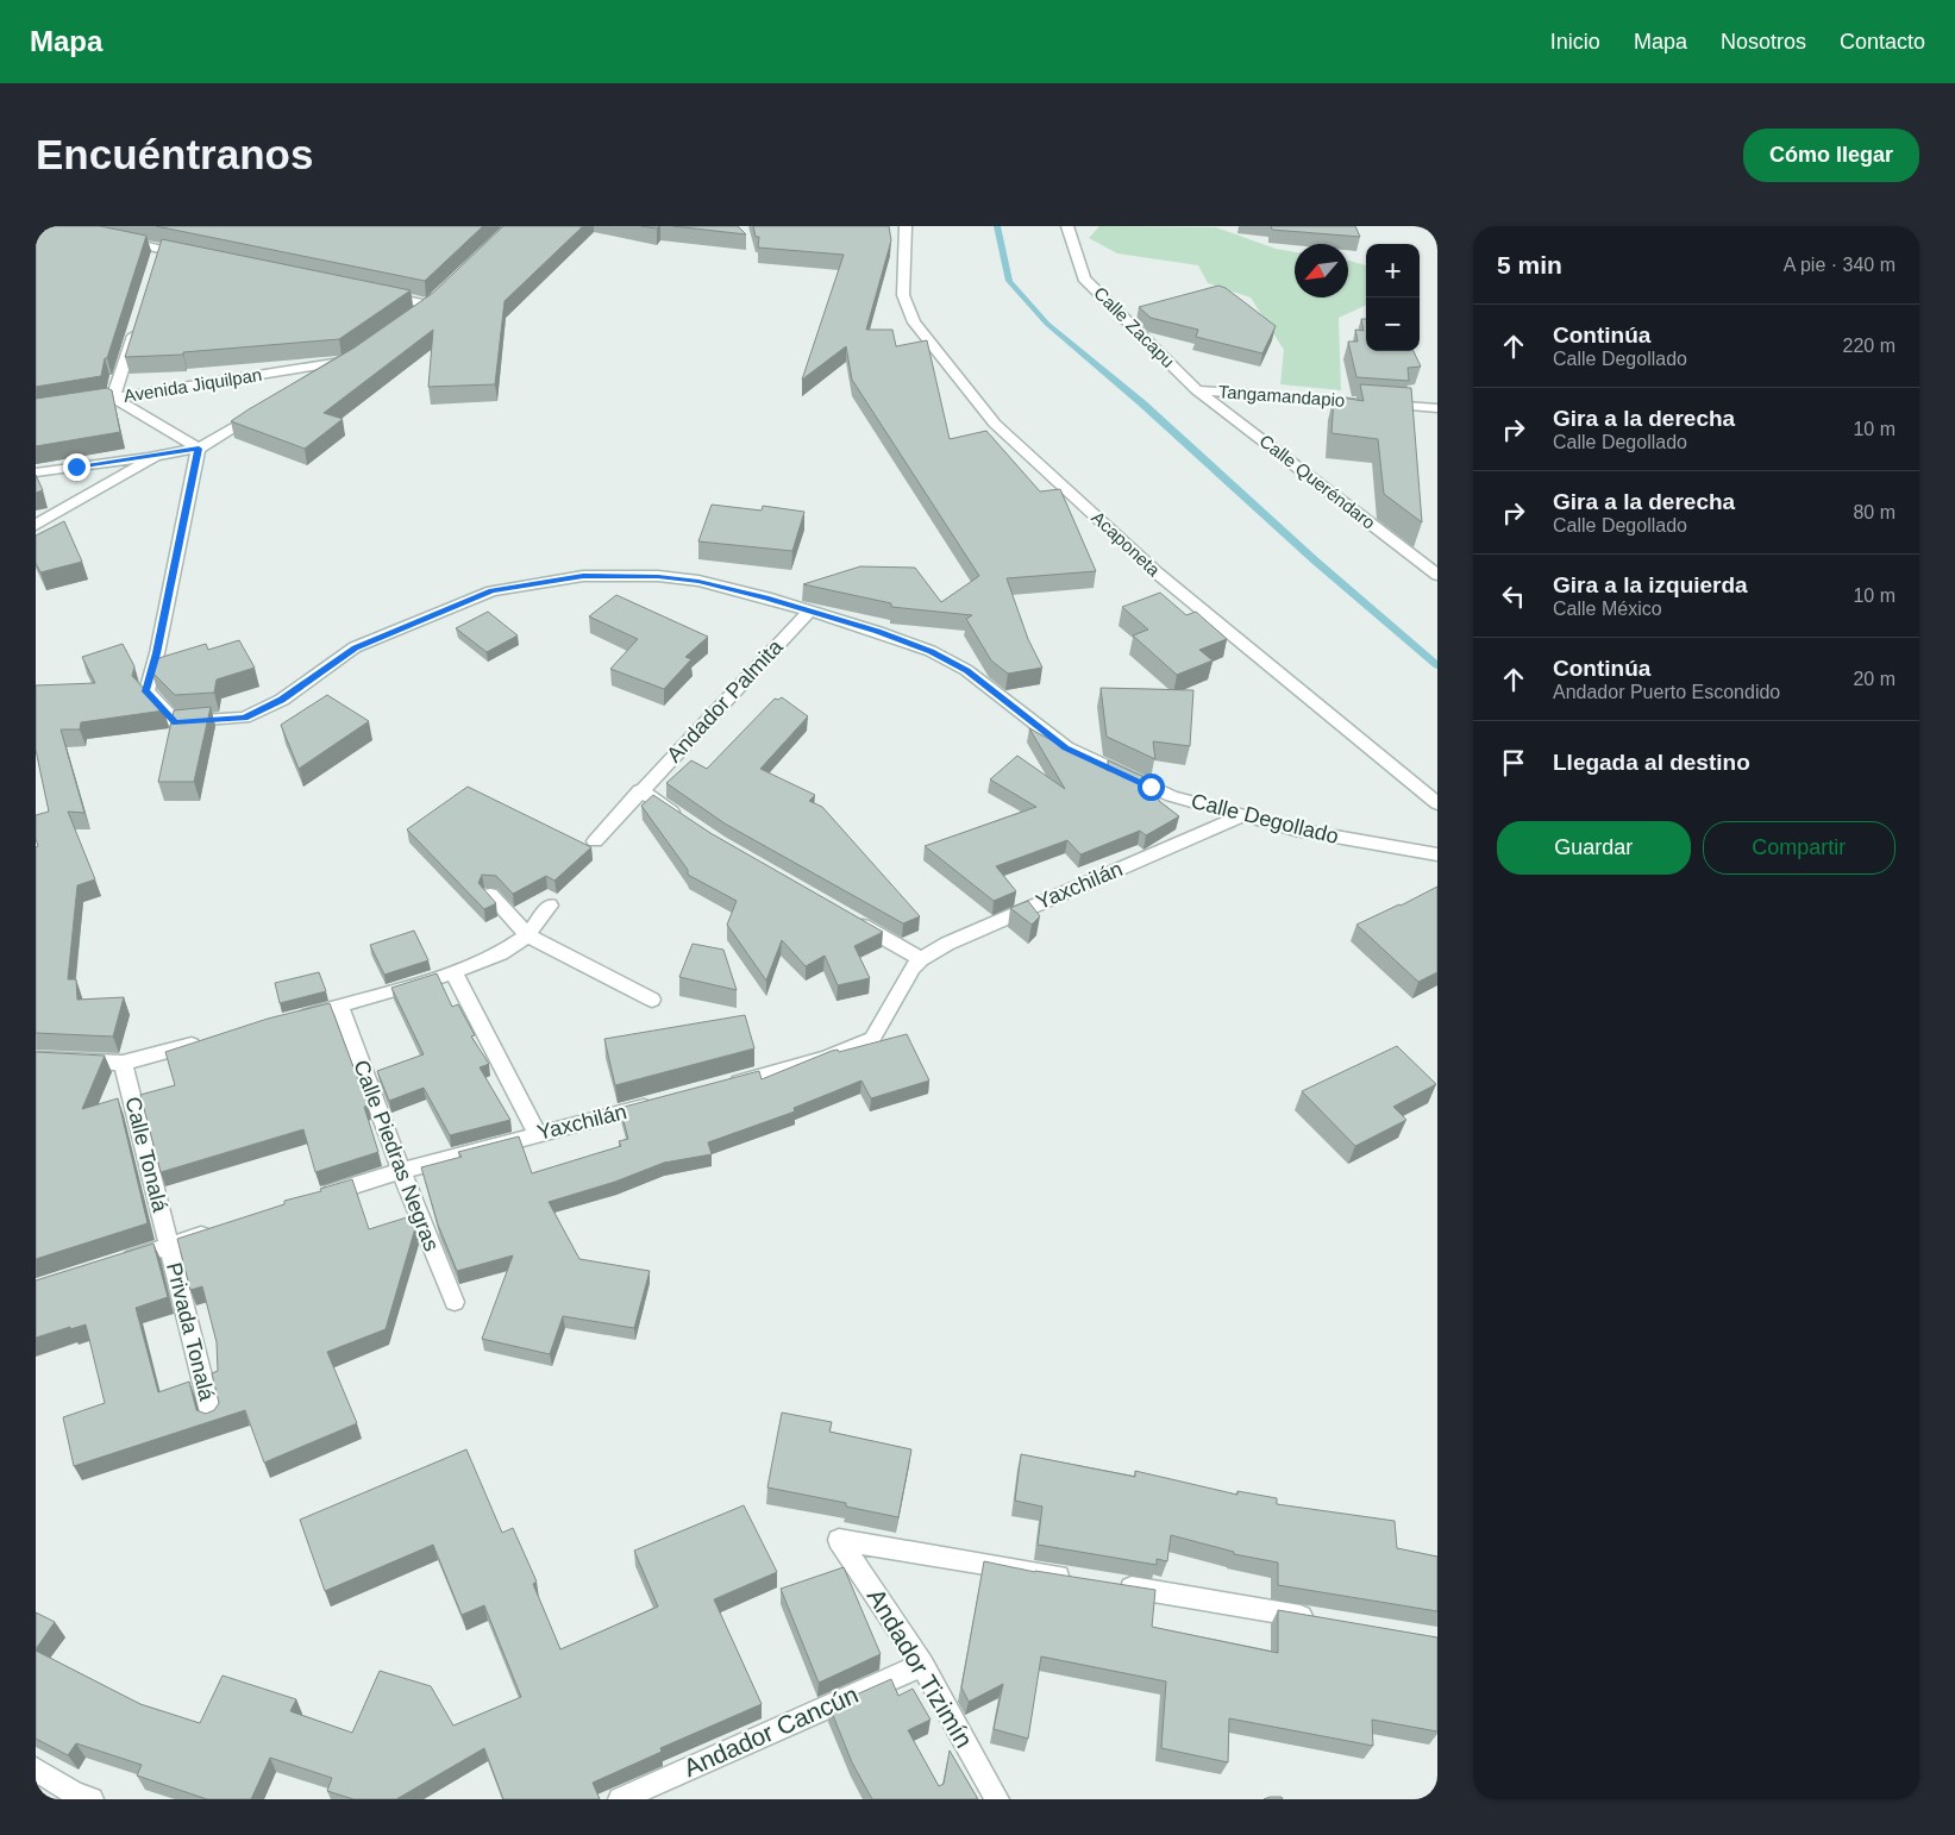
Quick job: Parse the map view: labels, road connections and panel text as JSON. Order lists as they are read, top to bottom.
{
  "streets": {
    "street": [
      "Calle Zacapu",
      "Avenida Jiquilpan",
      "Tangamandapio",
      "Calle Queréndaro",
      "Acaponeta",
      "Andador Palmita",
      "Calle Degollado",
      "Yaxchilán",
      "Calle Tonalá",
      "Calle Piedras Negras",
      "Privada Tonalá",
      "Andador Tizimín",
      "Andador Cancún"
    ]
  },
  "crossings": [
    ["Calle Zacapu", "Tangamandapio"],
    ["Calle Zacapu", "Calle Queréndaro"],
    ["Tangamandapio", "Calle Queréndaro"],
    ["Andador Palmita", "Calle Degollado"],
    ["Calle Degollado", "Yaxchilán"],
    ["Yaxchilán", "Calle Piedras Negras"],
    ["Calle Tonalá", "Privada Tonalá"],
    ["Andador Tizimín", "Andador Cancún"]
  ],
  "north": "bottom left",
  "page": {
    "header": "Mapa",
    "nav": [
      "Inicio",
      "Mapa",
      "Nosotros",
      "Contacto"
    ],
    "buttons": [
      "Cómo llegar",
      ["Guardar", "Compartir"]
    ],
    "title": "Encuéntranos",
    "heading": ["5 min", "A pie · 340 m"],
    "map_buttons": ["+", "−"],
    "list": [
      ["Continúa", "Calle Degollado", "220 m"],
      ["Gira a la derecha", "Calle Degollado", "10 m"],
      ["Gira a la derecha", "Calle Degollado", "80 m"],
      ["Gira a la izquierda", "Calle México", "10 m"],
      ["Continúa", "Andador Puerto Escondido", "20 m"],
      "Llegada al destino"
    ]
  }
}
